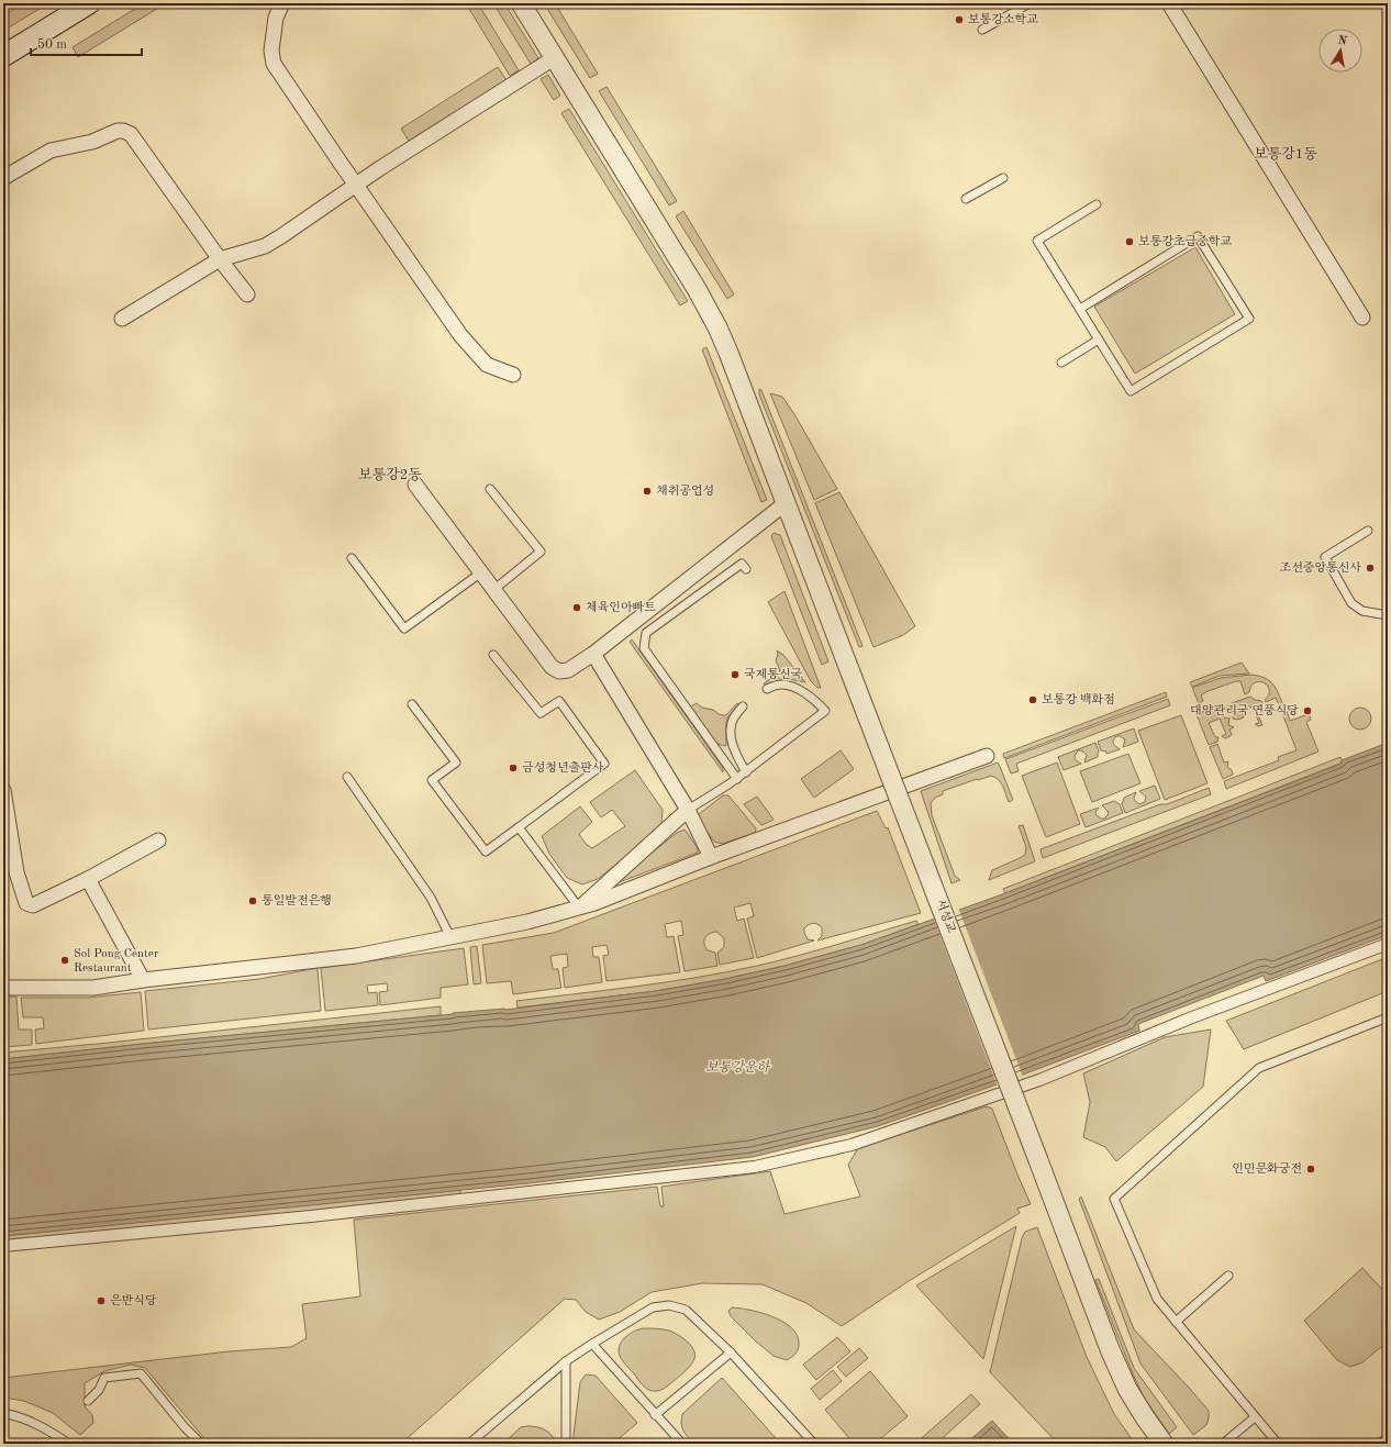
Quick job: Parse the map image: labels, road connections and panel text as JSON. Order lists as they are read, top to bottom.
{
  "streets": {
    "street": ["서성교"]
  },
  "districts": ["보통강1동", "보통강2동"],
  "water": ["보통강운하"],
  "places": [
    "보통강소학교",
    "보통강초급중학교",
    "채취공업성",
    "조선중앙통신사",
    "체육인아빠트",
    "국제통신국",
    "보통강 백화점",
    "대양관리국 연풍식당",
    "금성청년출판사",
    "통일발전은행",
    "Sol Pong Center Restaurant",
    "인민문화궁전",
    "은반식당"
  ],
  "scale_bar": "50 m",
  "north": "top"
}
